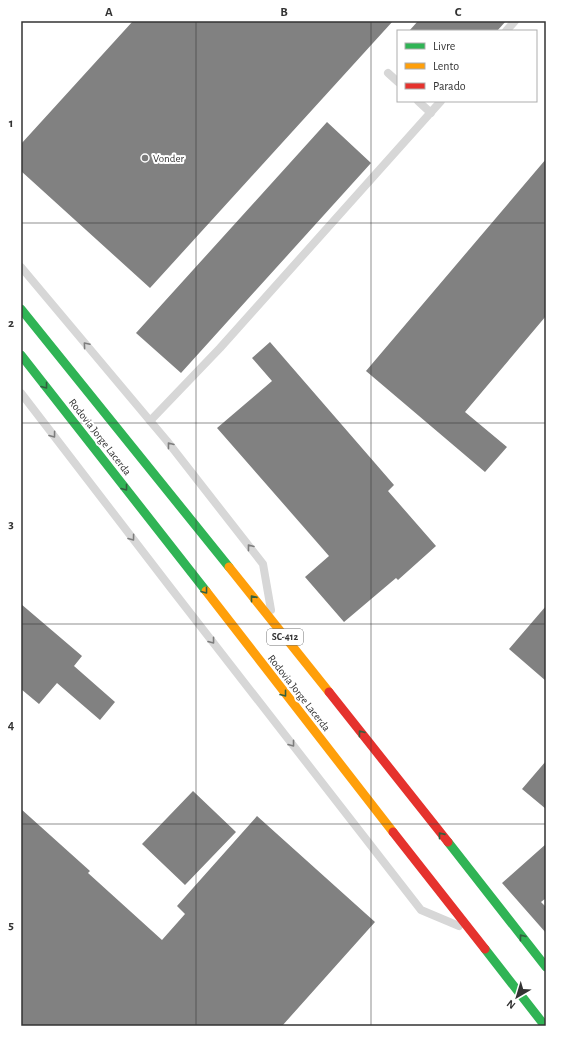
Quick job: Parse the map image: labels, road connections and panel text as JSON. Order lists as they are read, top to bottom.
{
  "streets": {
    "main road": ["Rodovia Jorge Lacerda", "SC-412"]
  },
  "places": ["Vonder"],
  "legend": ["Livre", "Lento", "Parado"],
  "north": "bottom left",
  "grid": {
    "columns": ["A", "B", "C"],
    "rows": [
      "1",
      "2",
      "3",
      "4",
      "5"
    ]
  }
}
